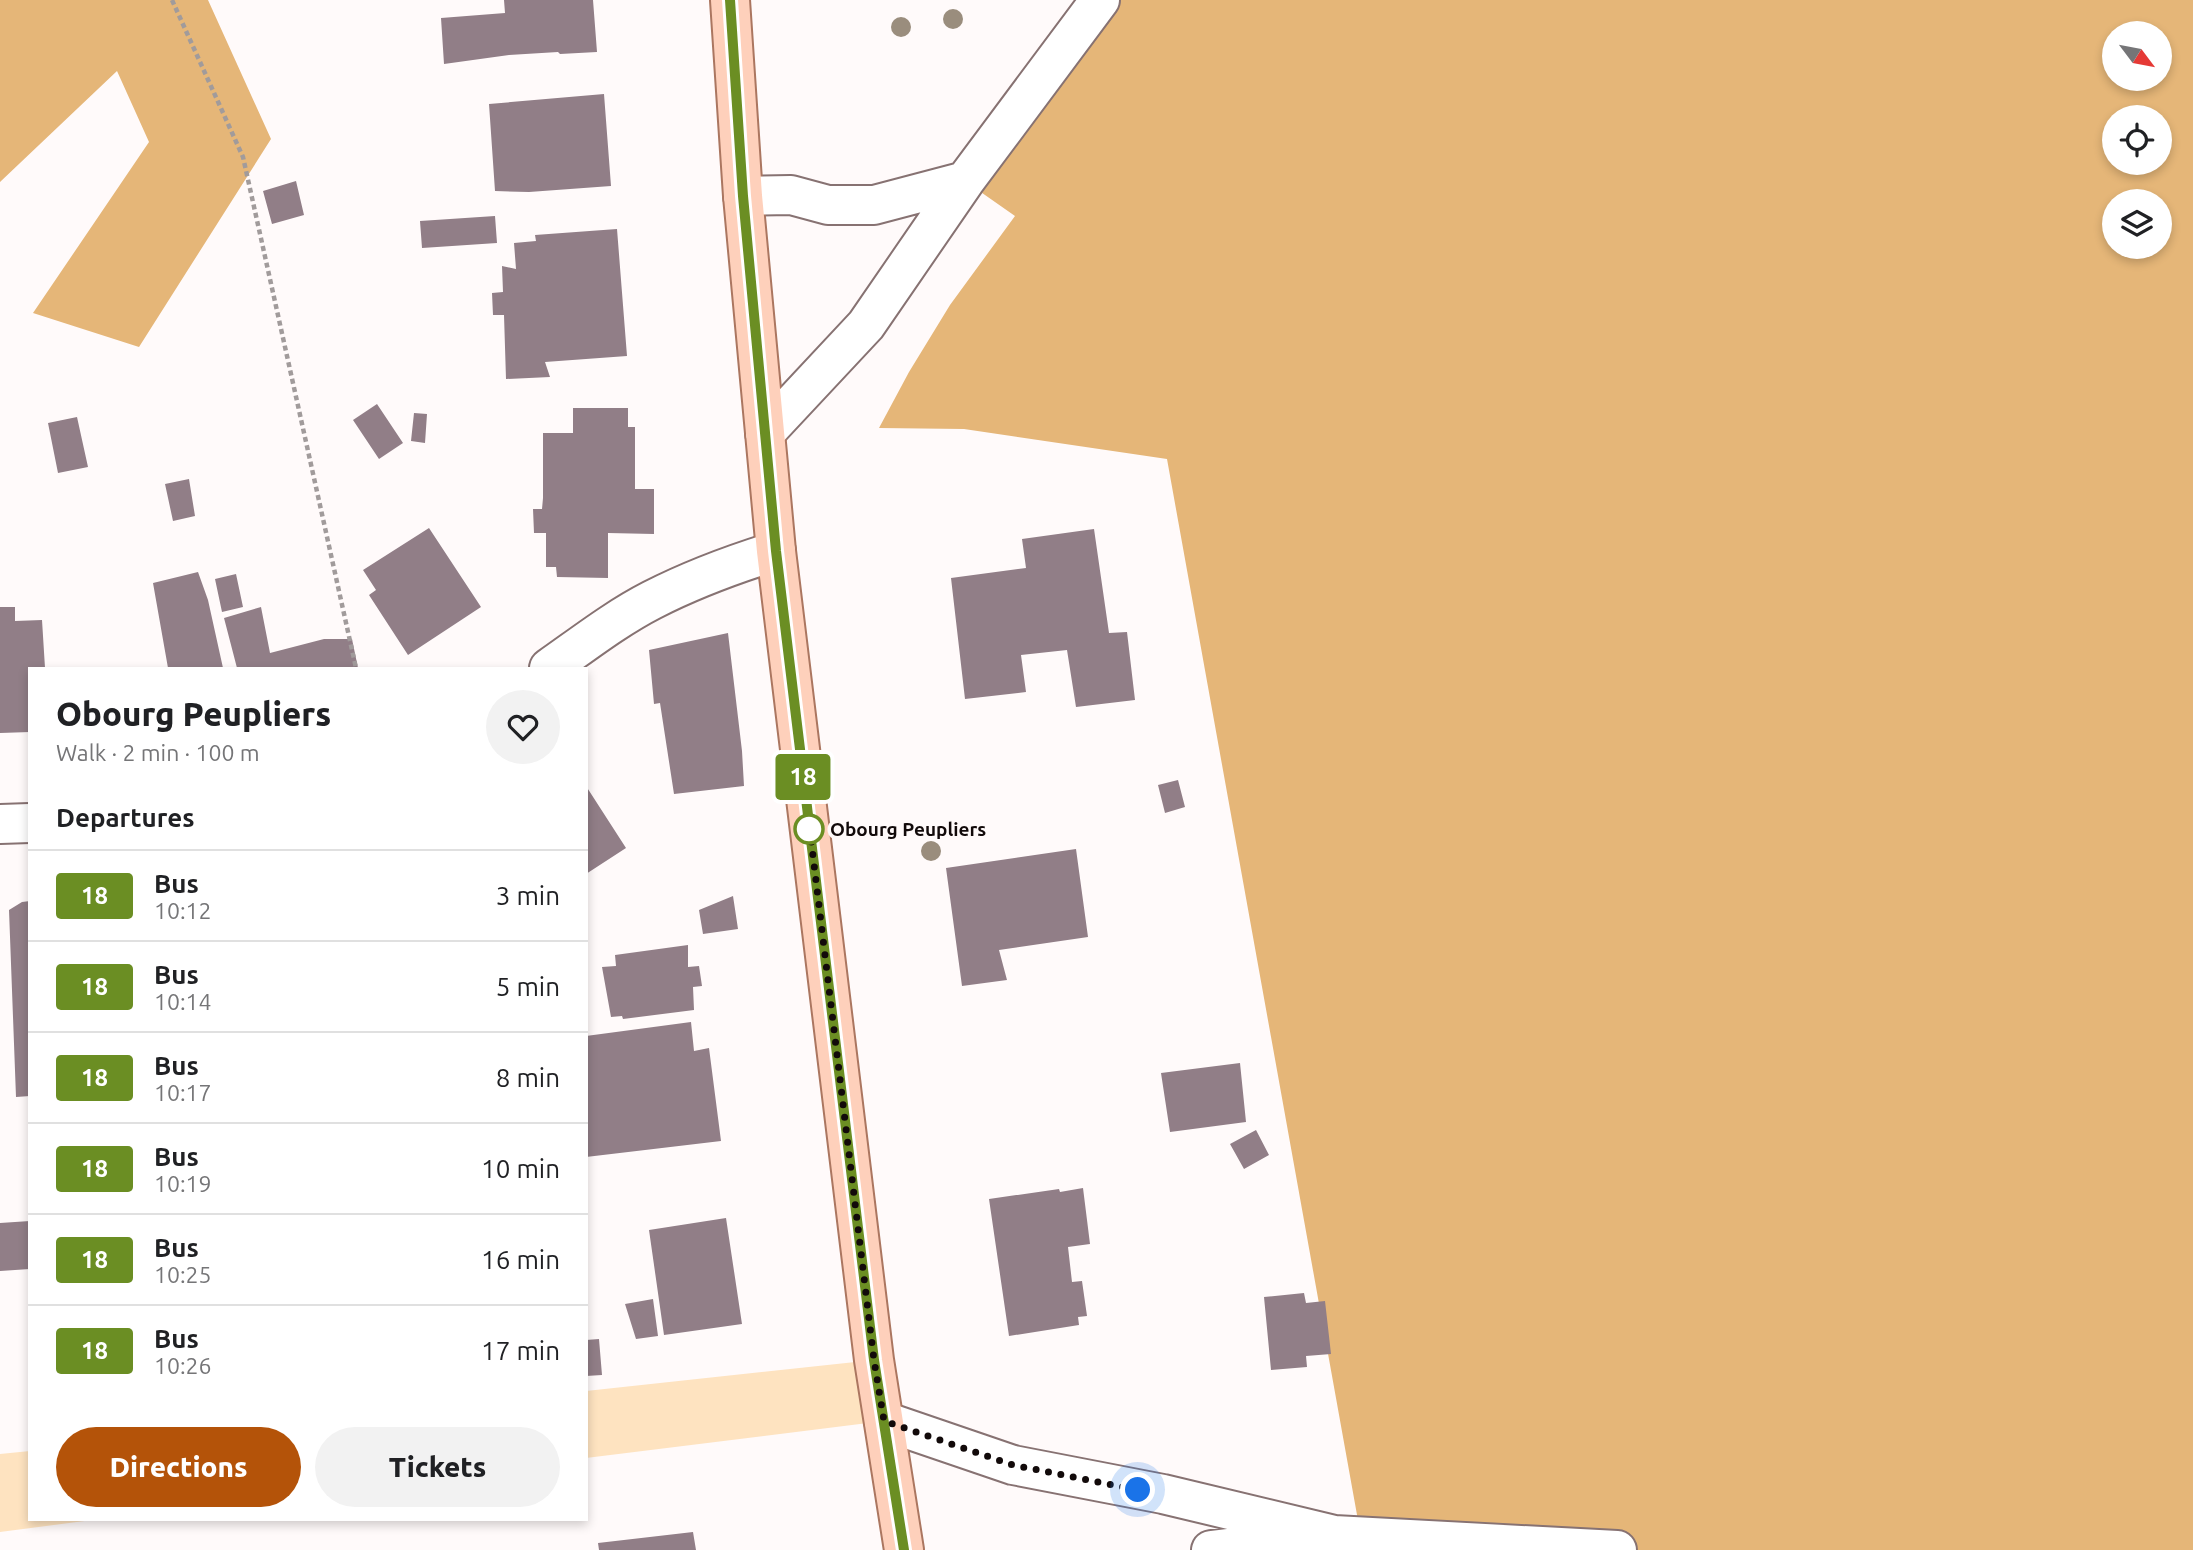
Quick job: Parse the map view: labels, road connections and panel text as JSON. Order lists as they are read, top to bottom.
{
  "places": ["Obourg Peupliers"],
  "lines": ["bus line 18"],
  "north": "bottom right",
  "page": {
    "on_map": "18",
    "heading": [
      ["Obourg Peupliers", "Walk · 2 min · 100 m"],
      "Departures"
    ],
    "list": [
      {
        "mark": "18",
        "name": "Bus",
        "note": "10:12",
        "value": "3 min"
      },
      {
        "mark": "18",
        "name": "Bus",
        "note": "10:14",
        "value": "5 min"
      },
      {
        "mark": "18",
        "name": "Bus",
        "note": "10:17",
        "value": "8 min"
      },
      {
        "mark": "18",
        "name": "Bus",
        "note": "10:19",
        "value": "10 min"
      },
      {
        "mark": "18",
        "name": "Bus",
        "note": "10:25",
        "value": "16 min"
      },
      {
        "mark": "18",
        "name": "Bus",
        "note": "10:26",
        "value": "17 min"
      }
    ],
    "buttons": ["Directions", "Tickets"]
  }
}
